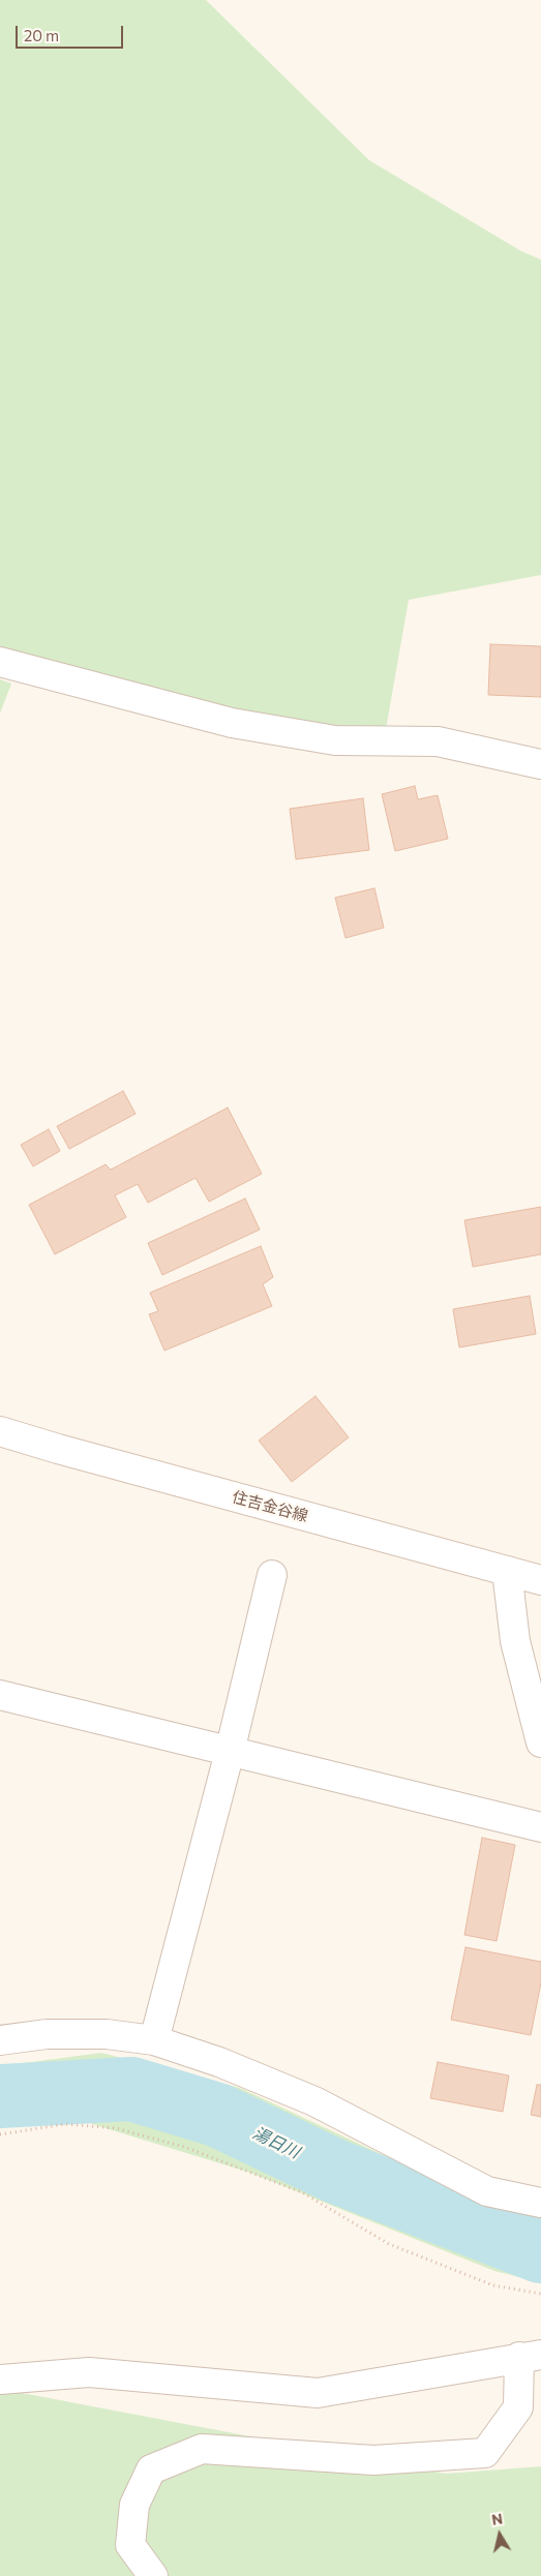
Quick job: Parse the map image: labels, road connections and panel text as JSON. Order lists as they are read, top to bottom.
{
  "streets": {
    "street": ["住吉金谷線"]
  },
  "water": ["湯日川"],
  "scale_bar": "20 m",
  "north": "top"
}
